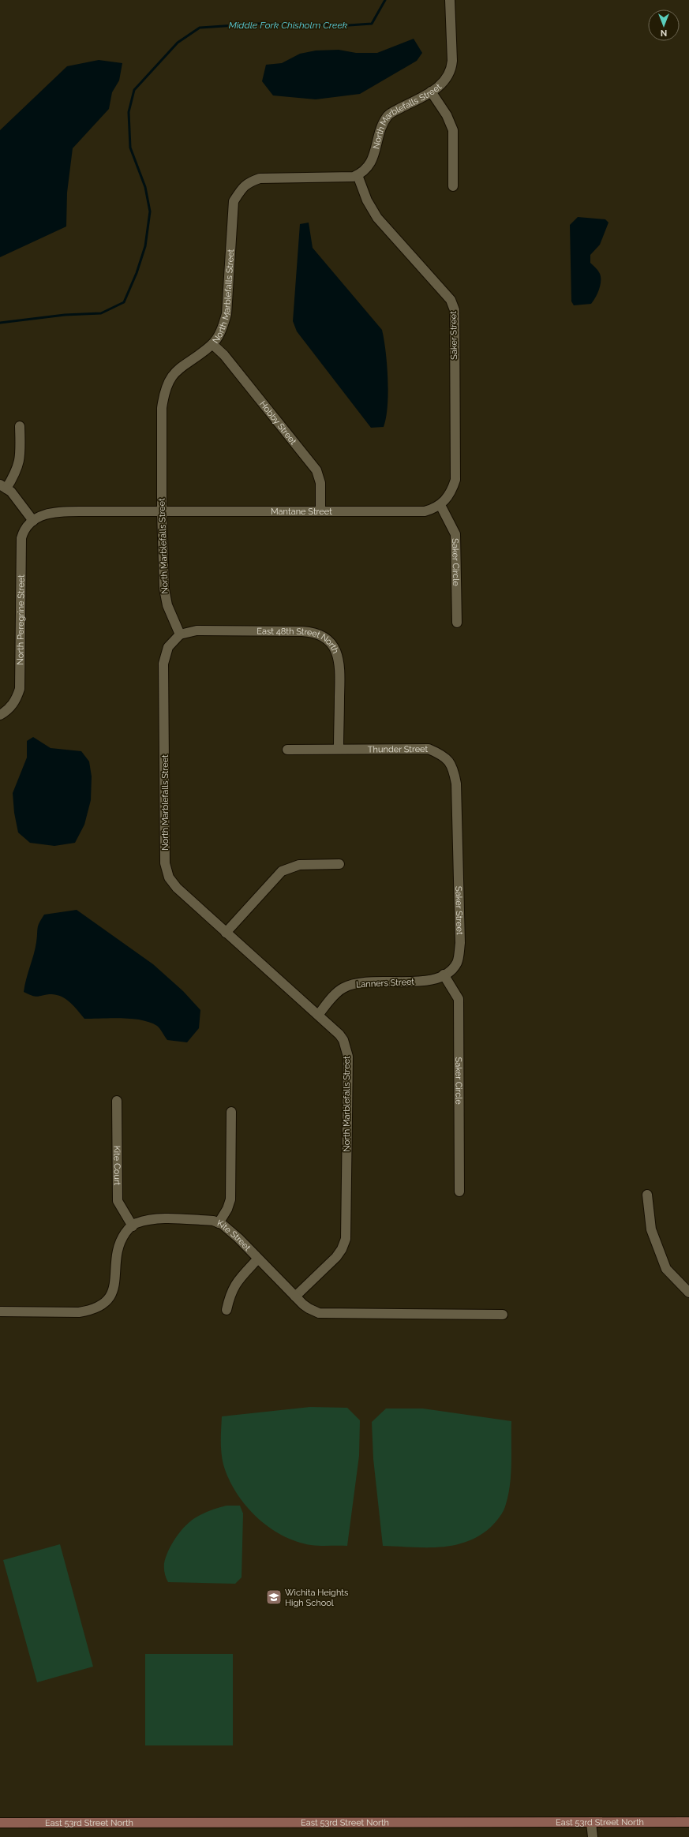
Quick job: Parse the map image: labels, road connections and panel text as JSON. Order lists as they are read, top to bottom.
{
  "streets": {
    "main road": ["East 53rd Street North"],
    "street": [
      "North Marblefalls Street",
      "Saker Street",
      "Hobby Street",
      "Mantane Street",
      "Saker Circle",
      "North Peregrine Street",
      "East 48th Street North",
      "Thunder Street",
      "Lanners Street",
      "Kite Court",
      "Kite Street"
    ]
  },
  "crossings": [
    ["North Marblefalls Street", "Saker Street"],
    ["North Marblefalls Street", "Hobby Street"],
    ["North Marblefalls Street", "Mantane Street"],
    ["North Marblefalls Street", "East 48th Street North"],
    ["North Marblefalls Street", "Lanners Street"],
    ["North Marblefalls Street", "Kite Street"],
    ["Saker Street", "Mantane Street"],
    ["Saker Street", "Saker Circle"],
    ["Saker Street", "Thunder Street"],
    ["Saker Street", "Lanners Street"],
    ["Hobby Street", "Mantane Street"],
    ["Mantane Street", "Saker Circle"],
    ["Mantane Street", "North Peregrine Street"],
    ["Saker Circle", "Lanners Street"],
    ["East 48th Street North", "Thunder Street"],
    ["Kite Court", "Kite Street"]
  ],
  "water": ["Middle Fork Chisholm Creek"],
  "places": {
    "school or university": ["Wichita Heights High School"]
  },
  "north": "bottom"
}
